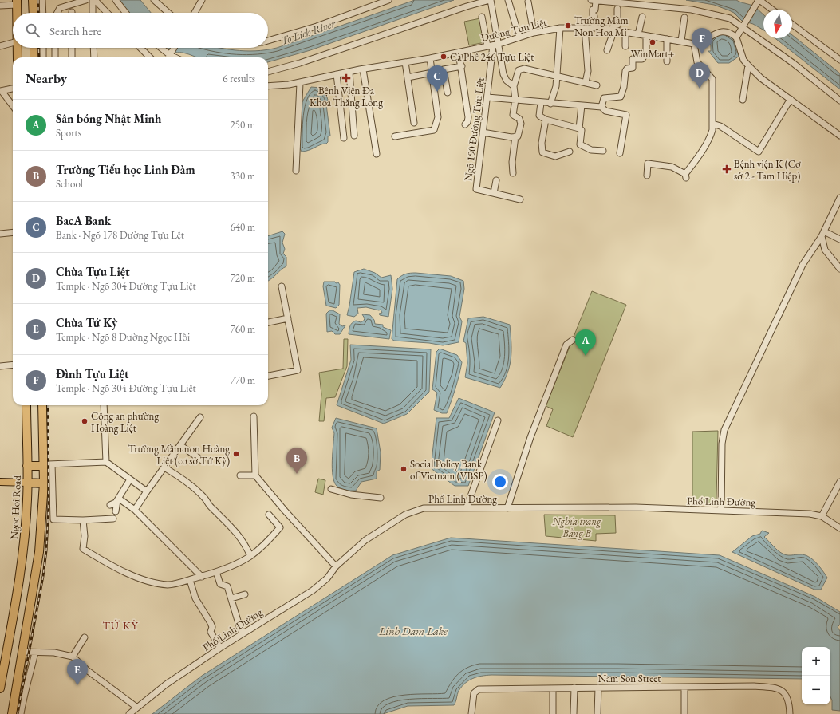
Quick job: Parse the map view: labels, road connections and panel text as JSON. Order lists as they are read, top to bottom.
{
  "streets": {
    "highway": ["Ngoc Hoi Road"],
    "street": [
      "Đường Tựu Liệt",
      "Ngõ 190 Đường Tựu Liệt",
      "Phố Linh Đường",
      "Nam Son Street"
    ]
  },
  "crossings": [
    ["Đường Tựu Liệt", "Ngõ 190 Đường Tựu Liệt"]
  ],
  "districts": ["TỨ KỲ"],
  "water": ["To Lich River", "Linh Dam Lake"],
  "parks": ["Nghĩa trang Bằng B"],
  "places": {
    "other": [
      "Trường Mầm Non Hoạ Mi",
      "WinMart+",
      "Cà Phê 246 Tựu Liệt",
      "Công an phường Hoàng Liệt",
      "Trường Mầm non Hoàng Liệt (cơ sở Tứ Kỳ)",
      "Social Policy Bank of Vietnam (VBSP)"
    ],
    "health": ["Bệnh Viện Đa Khoa Thăng Long", "Bệnh viện K (Cơ sở 2 - Tam Hiệp)"]
  },
  "north": "bottom",
  "page": {
    "search": "Search here",
    "pins": [
      "F",
      "D",
      "C",
      "A",
      "B",
      "E"
    ],
    "heading": ["Nearby", "6 results"],
    "list": [
      {
        "mark": "A",
        "name": "Sân bóng Nhật Minh",
        "note": "Sports",
        "value": "250 m"
      },
      {
        "mark": "B",
        "name": "Trường Tiểu học Linh Đàm",
        "note": "School",
        "value": "330 m"
      },
      {
        "mark": "C",
        "name": "BacA Bank",
        "note": "Bank · Ngõ 178 Đường Tựu Lệt",
        "value": "640 m"
      },
      {
        "mark": "D",
        "name": "Chùa Tựu Liệt",
        "note": "Temple · Ngõ 304 Đường Tựu Liệt",
        "value": "720 m"
      },
      {
        "mark": "E",
        "name": "Chùa Tứ Kỳ",
        "note": "Temple · Ngõ 8 Đường Ngọc Hồi",
        "value": "760 m"
      },
      {
        "mark": "F",
        "name": "Đình Tựu Liệt",
        "note": "Temple · Ngõ 304 Đường Tựu Liệt",
        "value": "770 m"
      }
    ],
    "map_buttons": ["+", "−"]
  }
}
